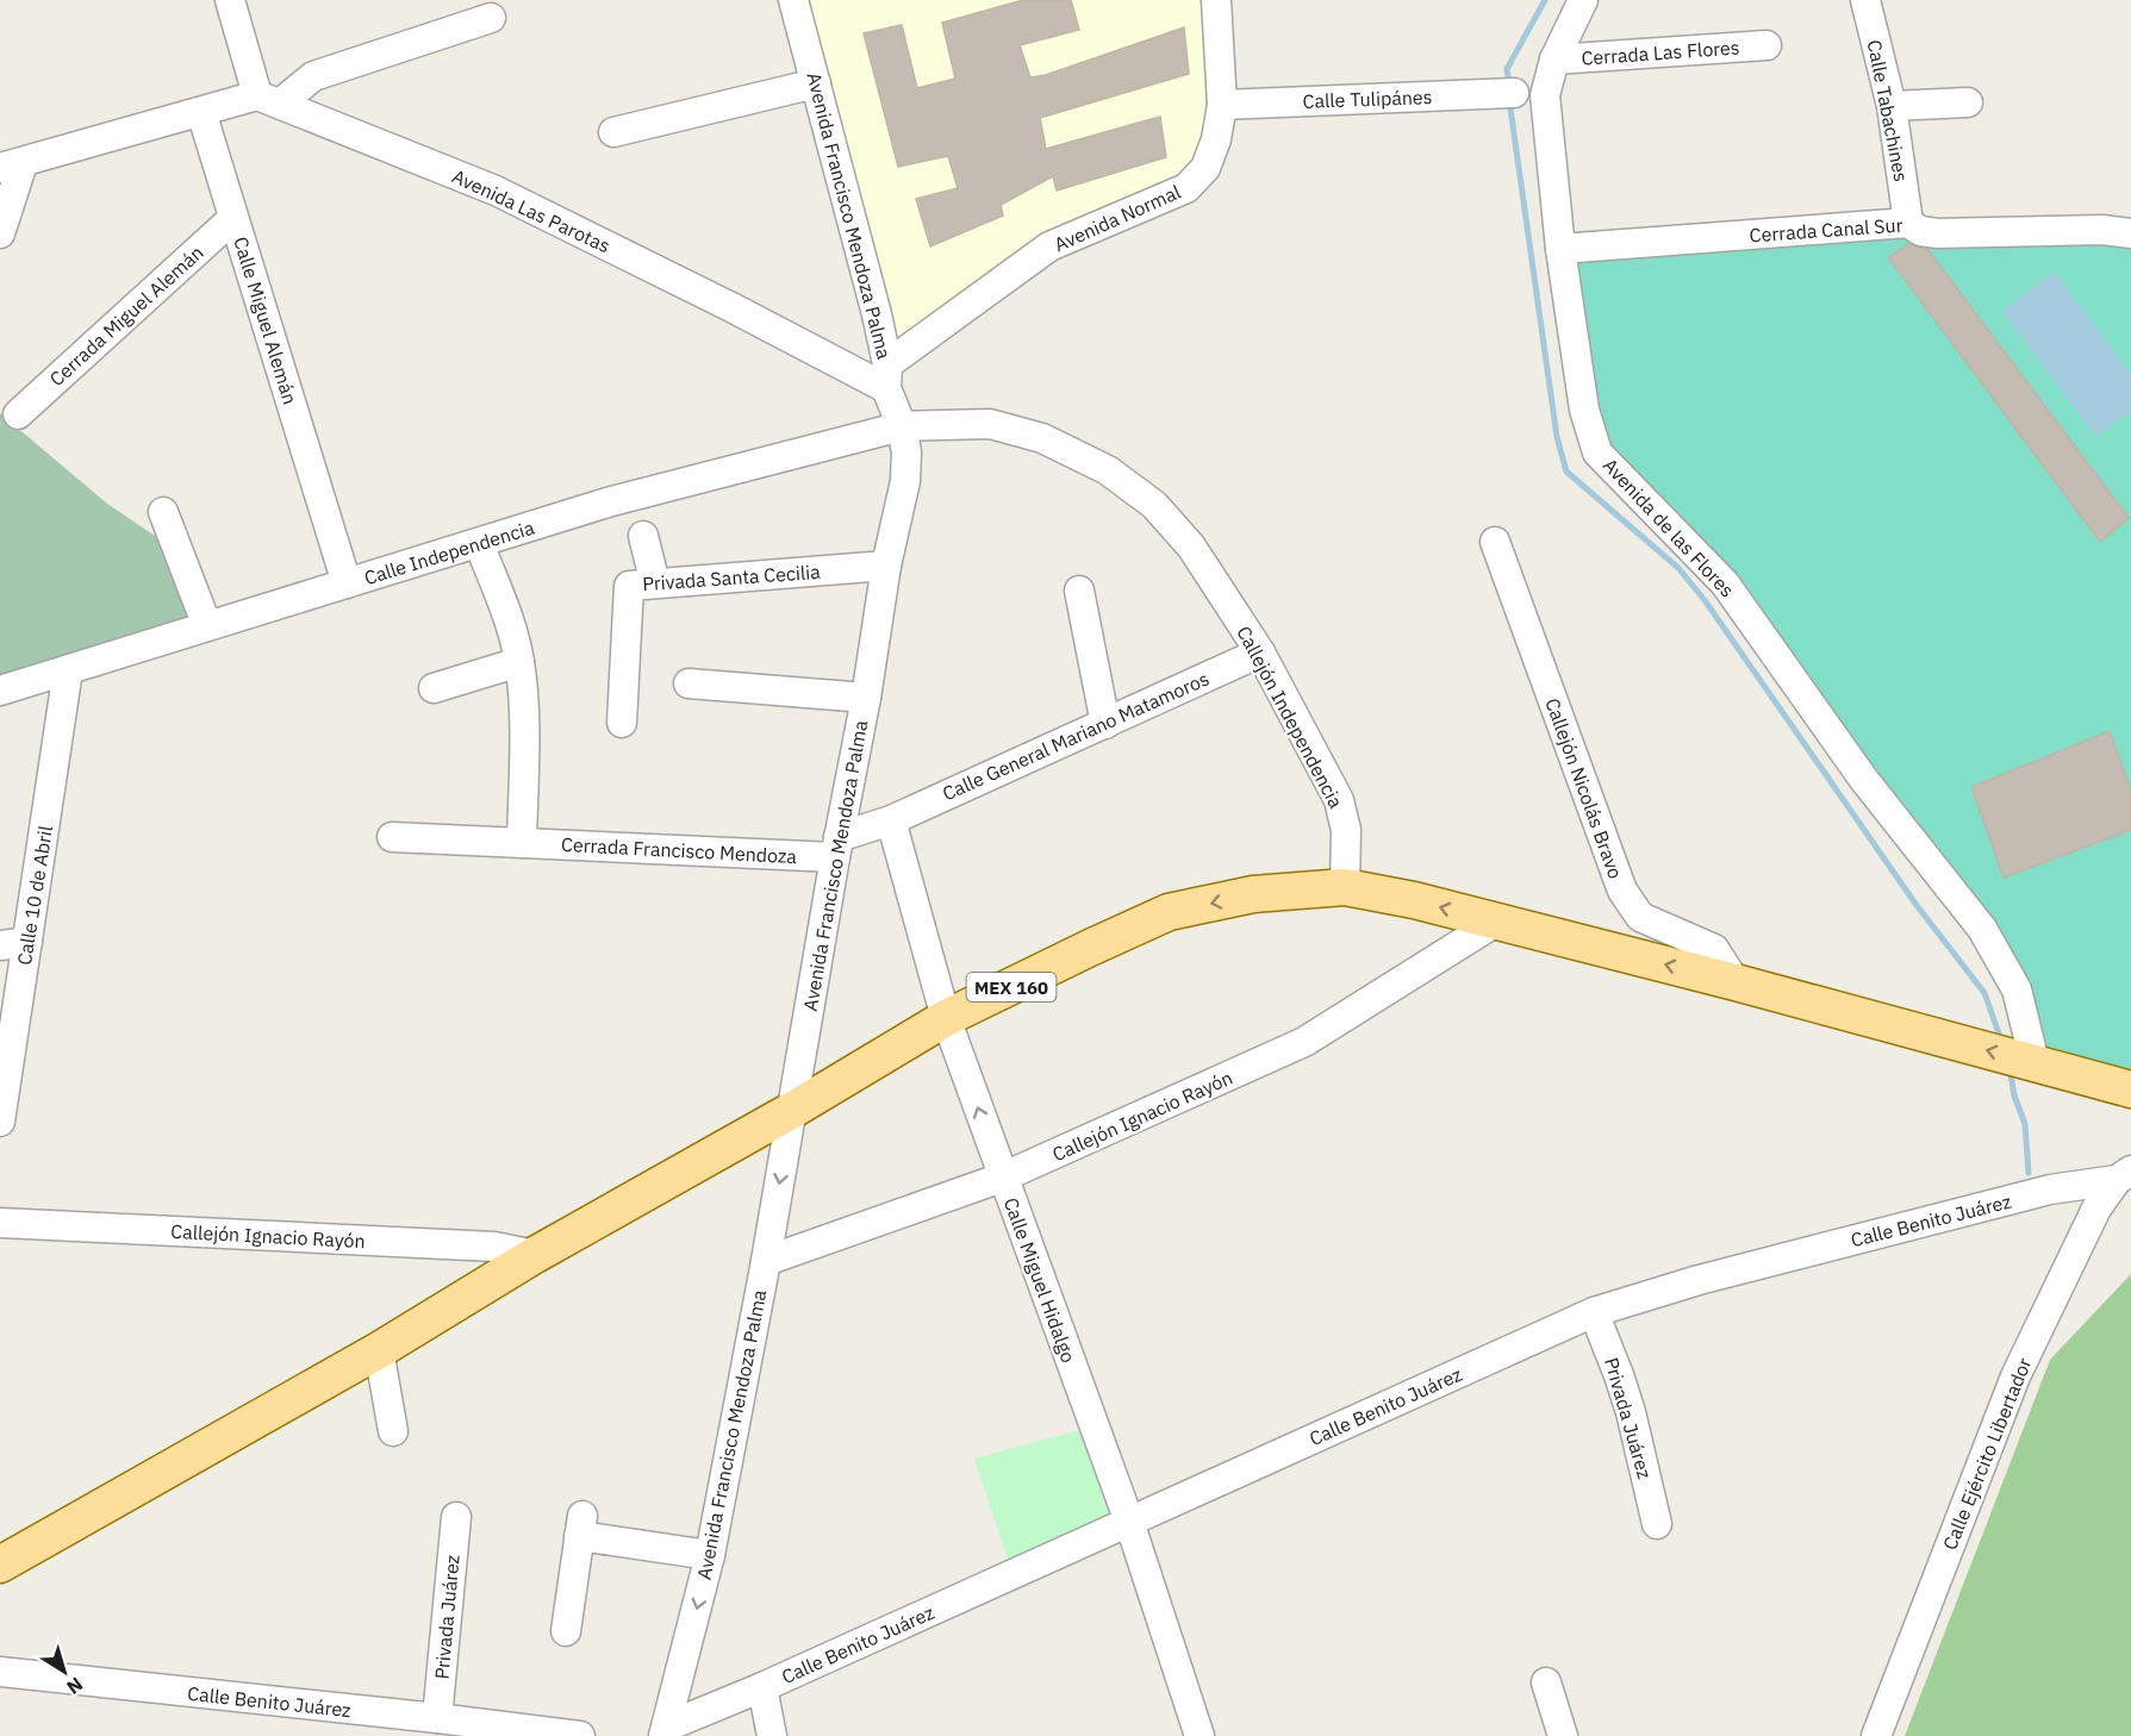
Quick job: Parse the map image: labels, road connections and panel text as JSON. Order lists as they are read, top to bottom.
{
  "streets": {
    "main road": ["MEX 160"],
    "street": [
      "Cerrada Las Flores",
      "Calle Tulipánes",
      "Calle Tabachines",
      "Avenida Las Parotas",
      "Avenida Francisco Mendoza Palma",
      "Avenida Normal",
      "Cerrada Canal Sur",
      "Cerrada Miguel Alemán",
      "Calle Miguel Alemán",
      "Avenida de las Flores",
      "Calle Independencia",
      "Privada Santa Cecilia",
      "Callejón Independencia",
      "Calle General Mariano Matamoros",
      "Callejón Nicolás Bravo",
      "Cerrada Francisco Mendoza",
      "Calle 10 de Abril",
      "Callejón Ignacio Rayón",
      "Calle Benito Juárez",
      "Calle Miguel Hidalgo",
      "Privada Juárez",
      "Calle Ejército Libertador"
    ]
  },
  "crossings": [
    ["Cerrada Las Flores", "Avenida de las Flores"],
    ["Calle Tulipánes", "Avenida Normal"],
    ["Calle Tabachines", "Cerrada Canal Sur"],
    ["Avenida Las Parotas", "Avenida Francisco Mendoza Palma"],
    ["Avenida Las Parotas", "Avenida Normal"],
    ["Avenida Francisco Mendoza Palma", "Avenida Normal"],
    ["Avenida Francisco Mendoza Palma", "Calle Independencia"],
    ["Avenida Francisco Mendoza Palma", "Privada Santa Cecilia"],
    ["Avenida Francisco Mendoza Palma", "Callejón Independencia"],
    ["Avenida Francisco Mendoza Palma", "Calle General Mariano Matamoros"],
    ["Avenida Francisco Mendoza Palma", "Cerrada Francisco Mendoza"],
    ["Avenida Francisco Mendoza Palma", "MEX 160"],
    ["Avenida Francisco Mendoza Palma", "Callejón Ignacio Rayón"],
    ["Avenida Francisco Mendoza Palma", "Calle Benito Juárez"],
    ["Cerrada Canal Sur", "Avenida de las Flores"],
    ["Cerrada Miguel Alemán", "Calle Miguel Alemán"],
    ["Calle Miguel Alemán", "Calle Independencia"],
    ["Avenida de las Flores", "MEX 160"],
    ["Calle Independencia", "Callejón Independencia"],
    ["Calle Independencia", "Calle 10 de Abril"],
    ["Callejón Independencia", "Calle General Mariano Matamoros"],
    ["Callejón Independencia", "MEX 160"],
    ["Calle General Mariano Matamoros", "Cerrada Francisco Mendoza"],
    ["Calle General Mariano Matamoros", "Calle Miguel Hidalgo"],
    ["Callejón Nicolás Bravo", "MEX 160"],
    ["MEX 160", "Callejón Ignacio Rayón"],
    ["MEX 160", "Calle Miguel Hidalgo"],
    ["Callejón Ignacio Rayón", "Calle Miguel Hidalgo"],
    ["Calle Benito Juárez", "Calle Miguel Hidalgo"],
    ["Calle Benito Juárez", "Privada Juárez"],
    ["Calle Benito Juárez", "Calle Ejército Libertador"]
  ],
  "north": "bottom right"
}
